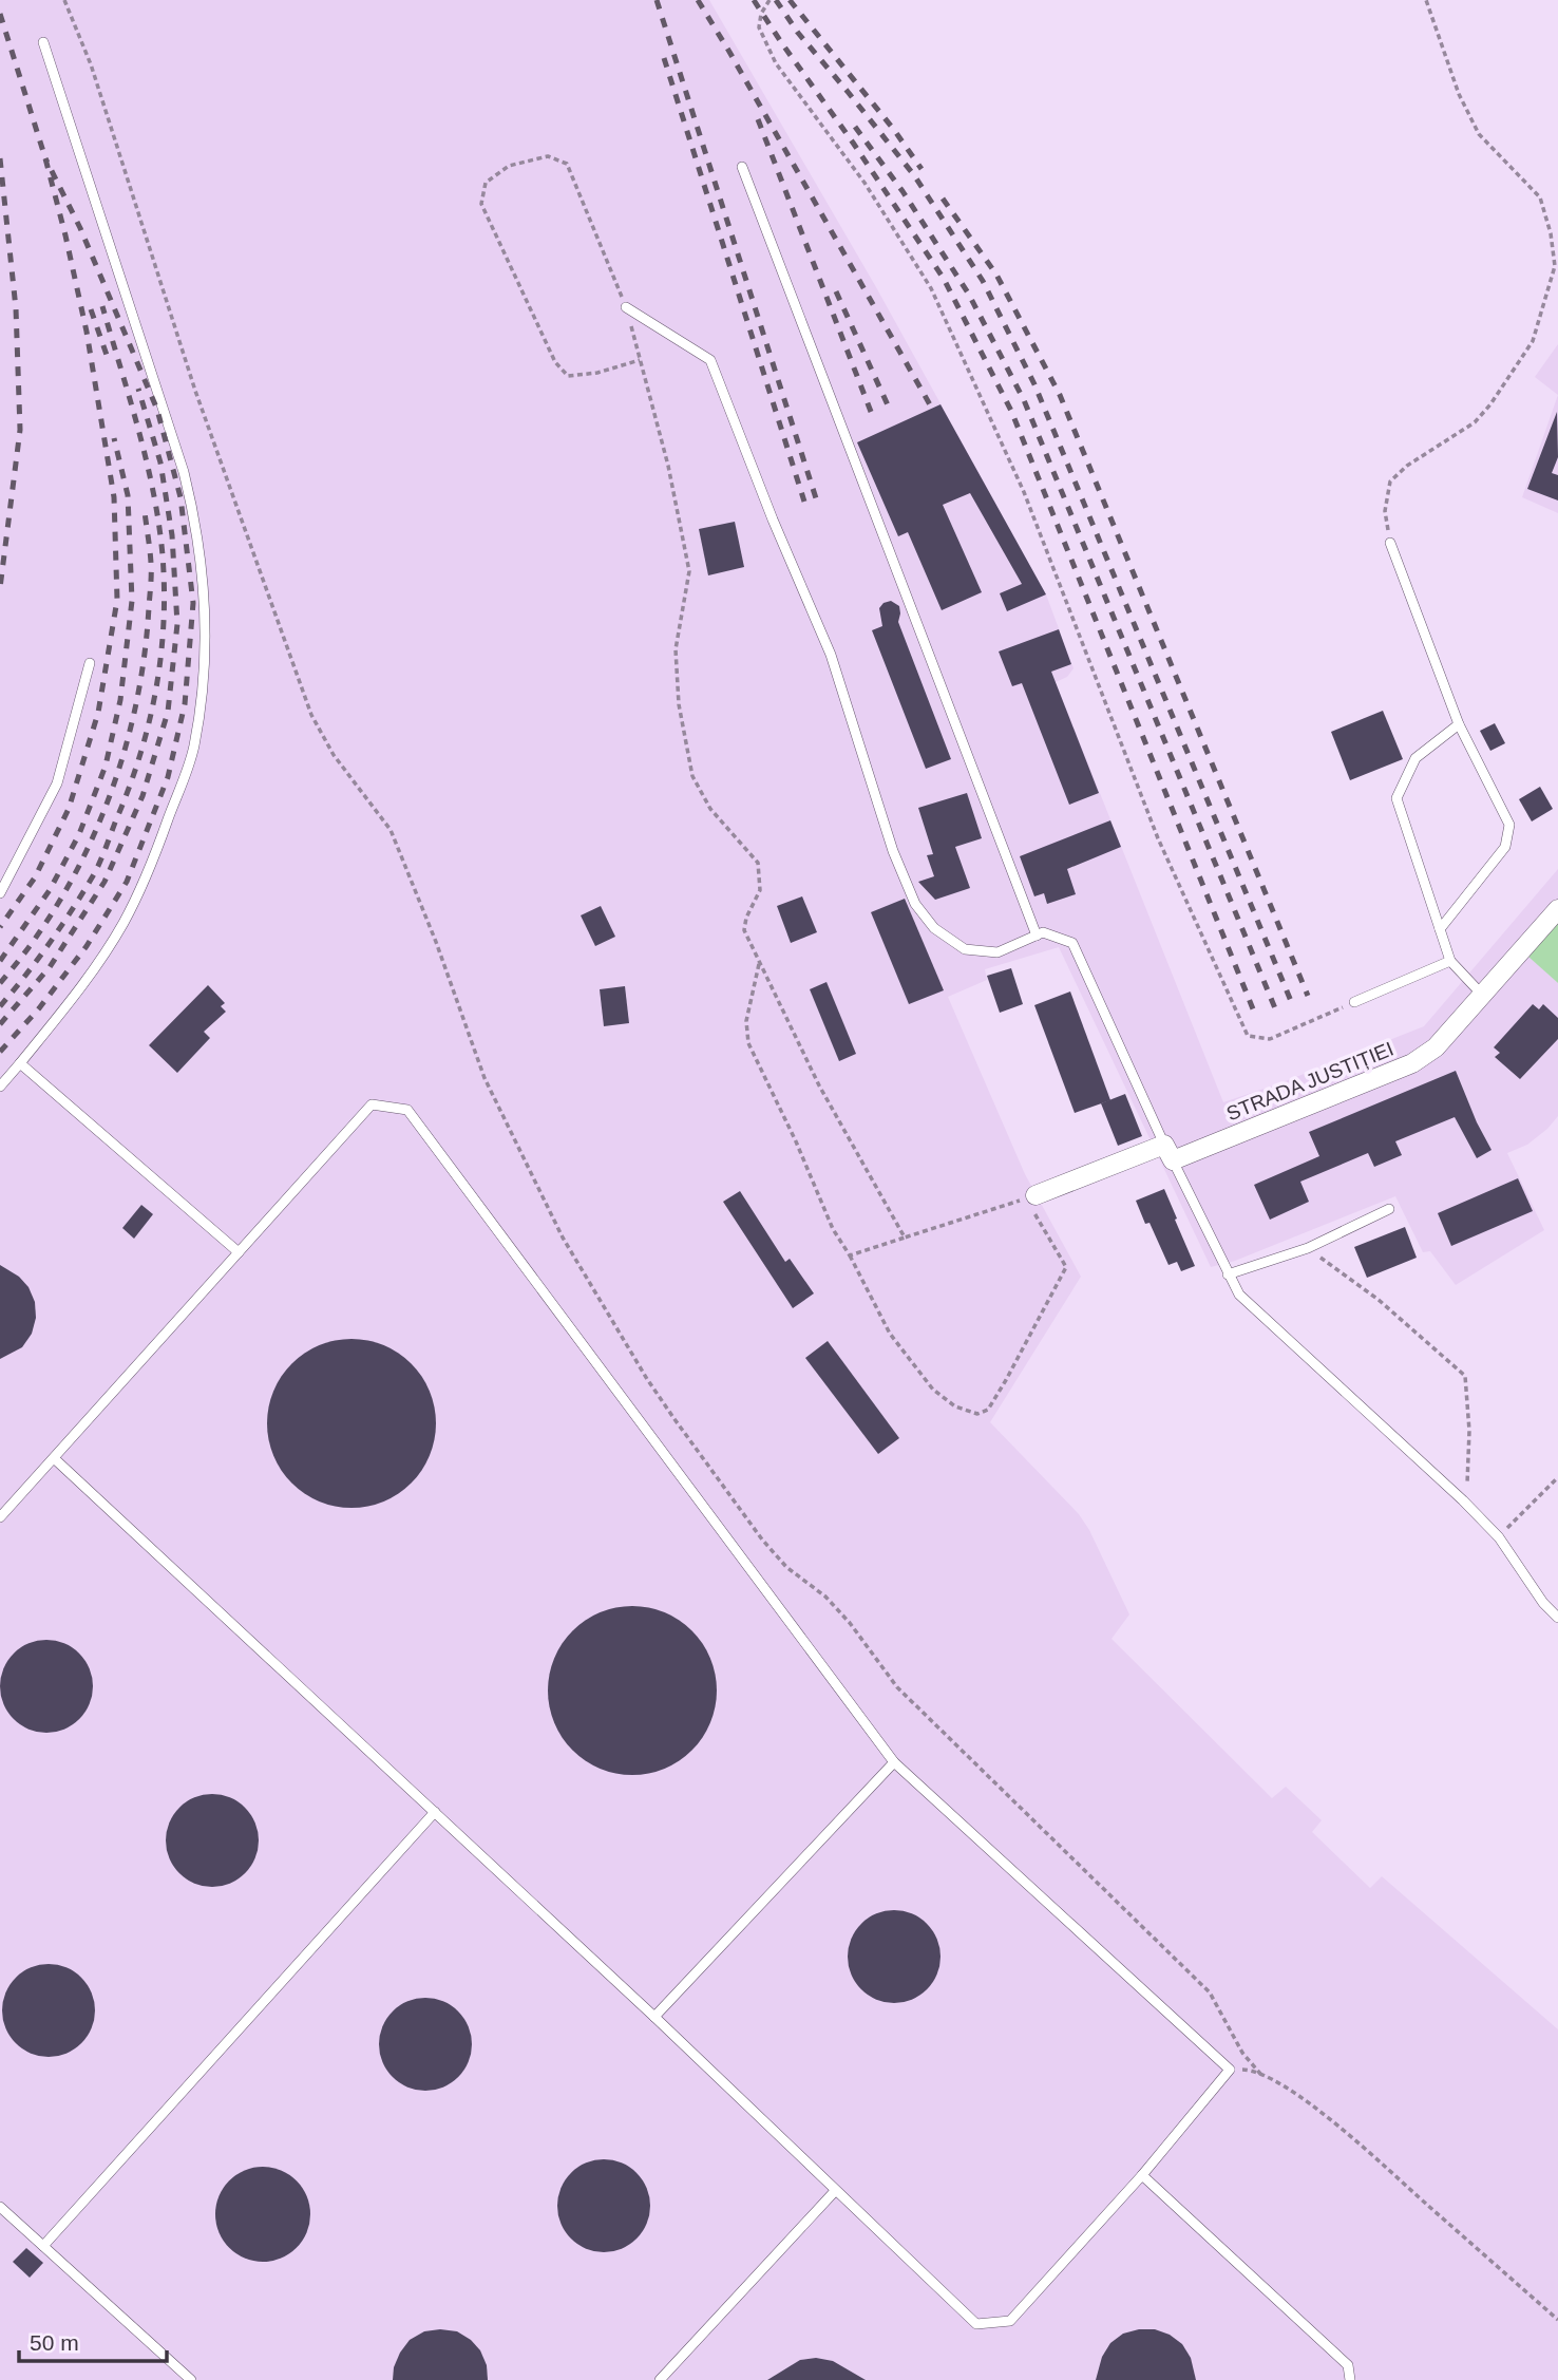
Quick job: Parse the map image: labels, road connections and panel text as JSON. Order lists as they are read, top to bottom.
{
  "streets": {
    "street": ["STRADA JUSTIȚIEI"]
  },
  "scale_bar": "50 m"
}
